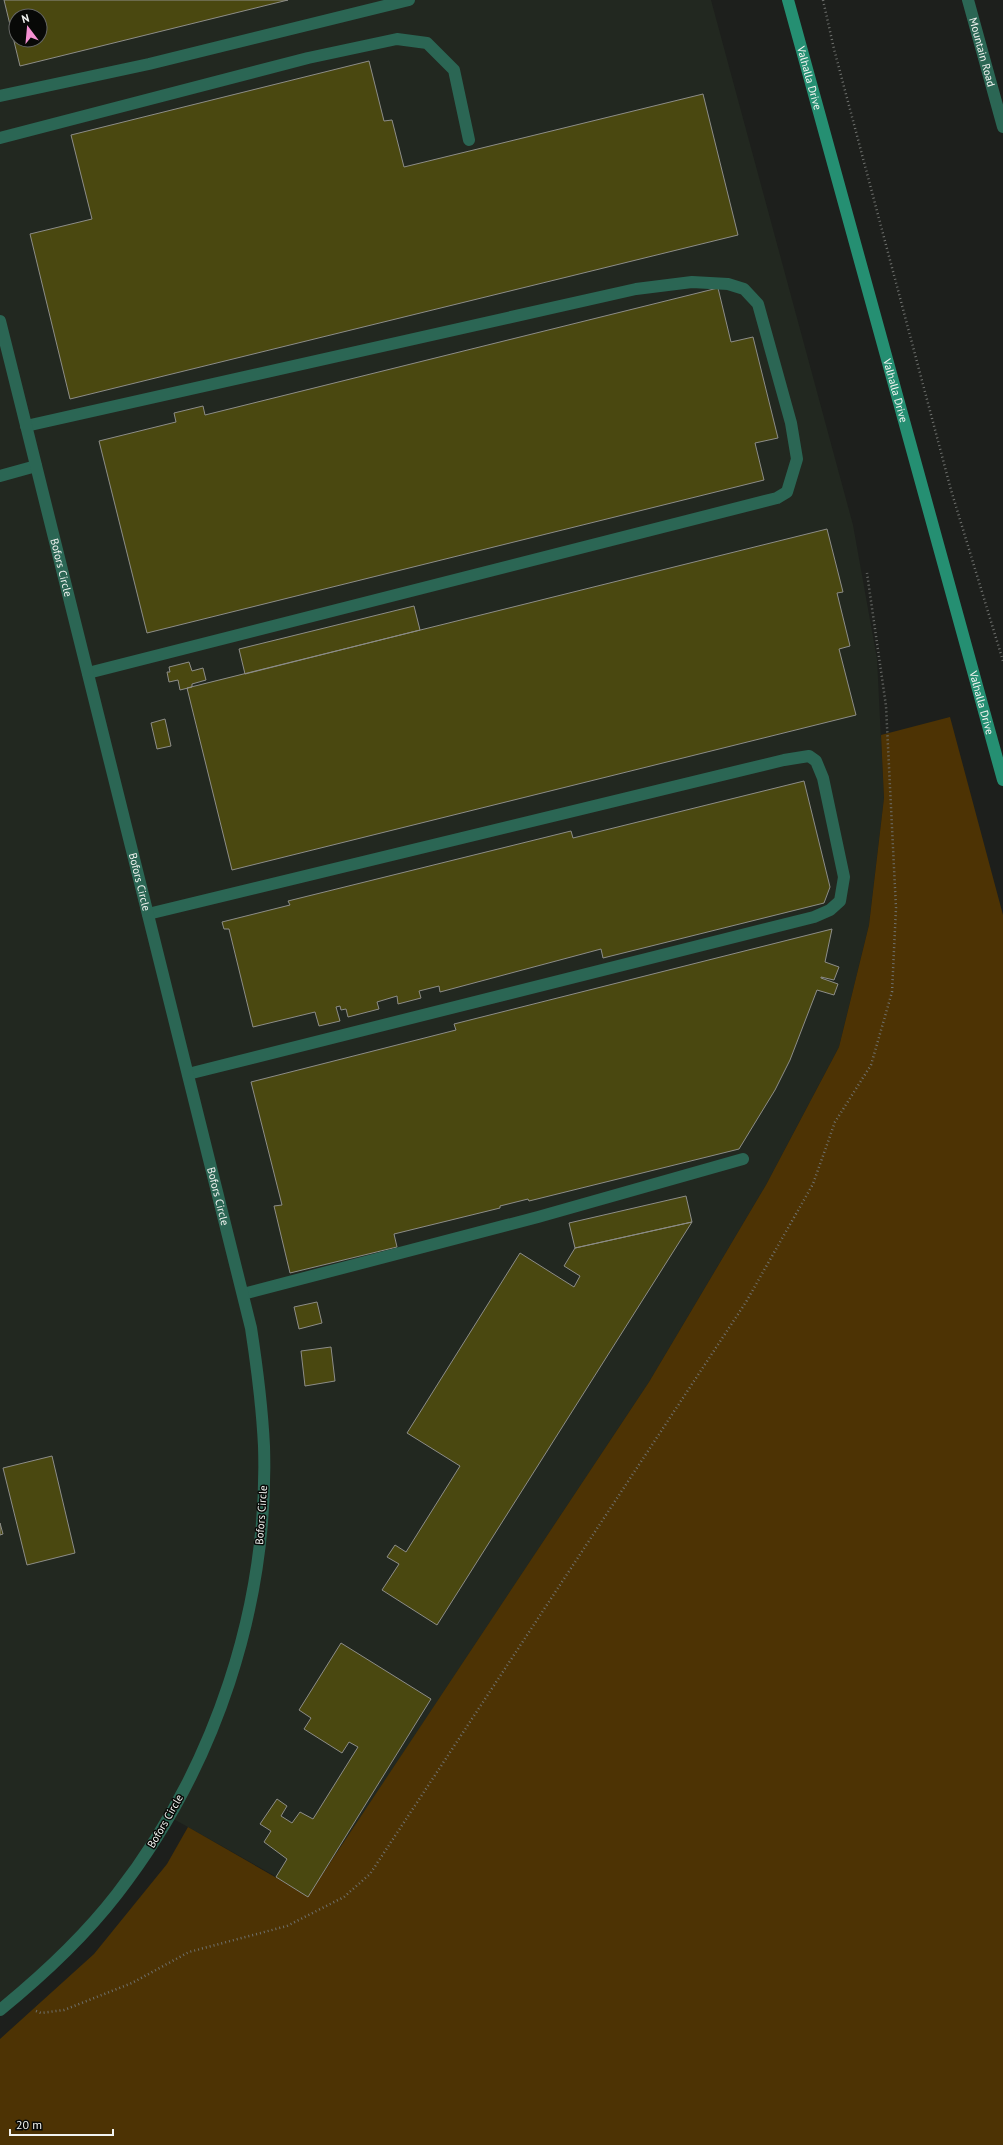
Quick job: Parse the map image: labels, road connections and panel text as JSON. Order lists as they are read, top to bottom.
{
  "streets": {
    "main road": ["Valhalla Drive"],
    "street": ["Mountain Road", "Bofors Circle"]
  },
  "scale_bar": "20 m",
  "north": "top"
}
